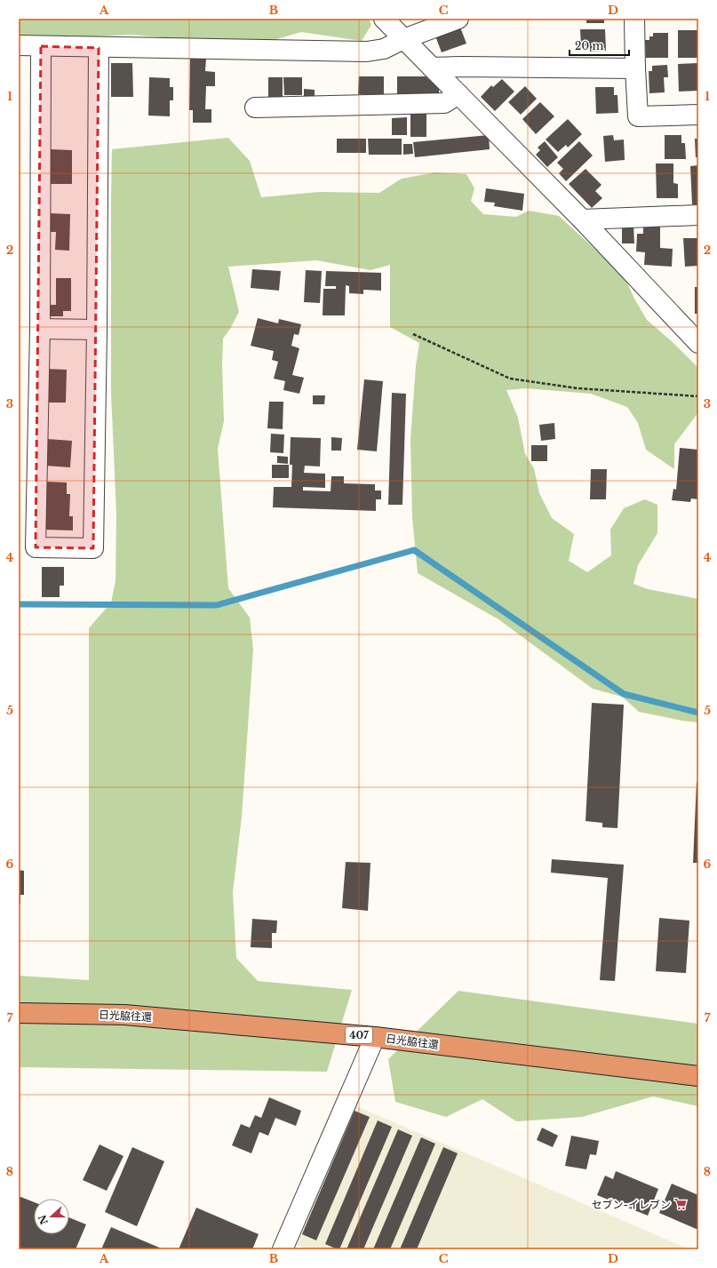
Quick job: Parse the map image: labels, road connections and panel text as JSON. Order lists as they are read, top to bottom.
{
  "streets": {
    "highway": ["日光脇往還", "407"]
  },
  "places": {
    "supermarket": ["セブン-イレブン"]
  },
  "scale_bar": "20 m",
  "north": "left",
  "grid": {
    "columns": [
      "A",
      "B",
      "C",
      "D"
    ],
    "rows": [
      "1",
      "2",
      "3",
      "4",
      "5",
      "6",
      "7",
      "8"
    ]
  }
}
